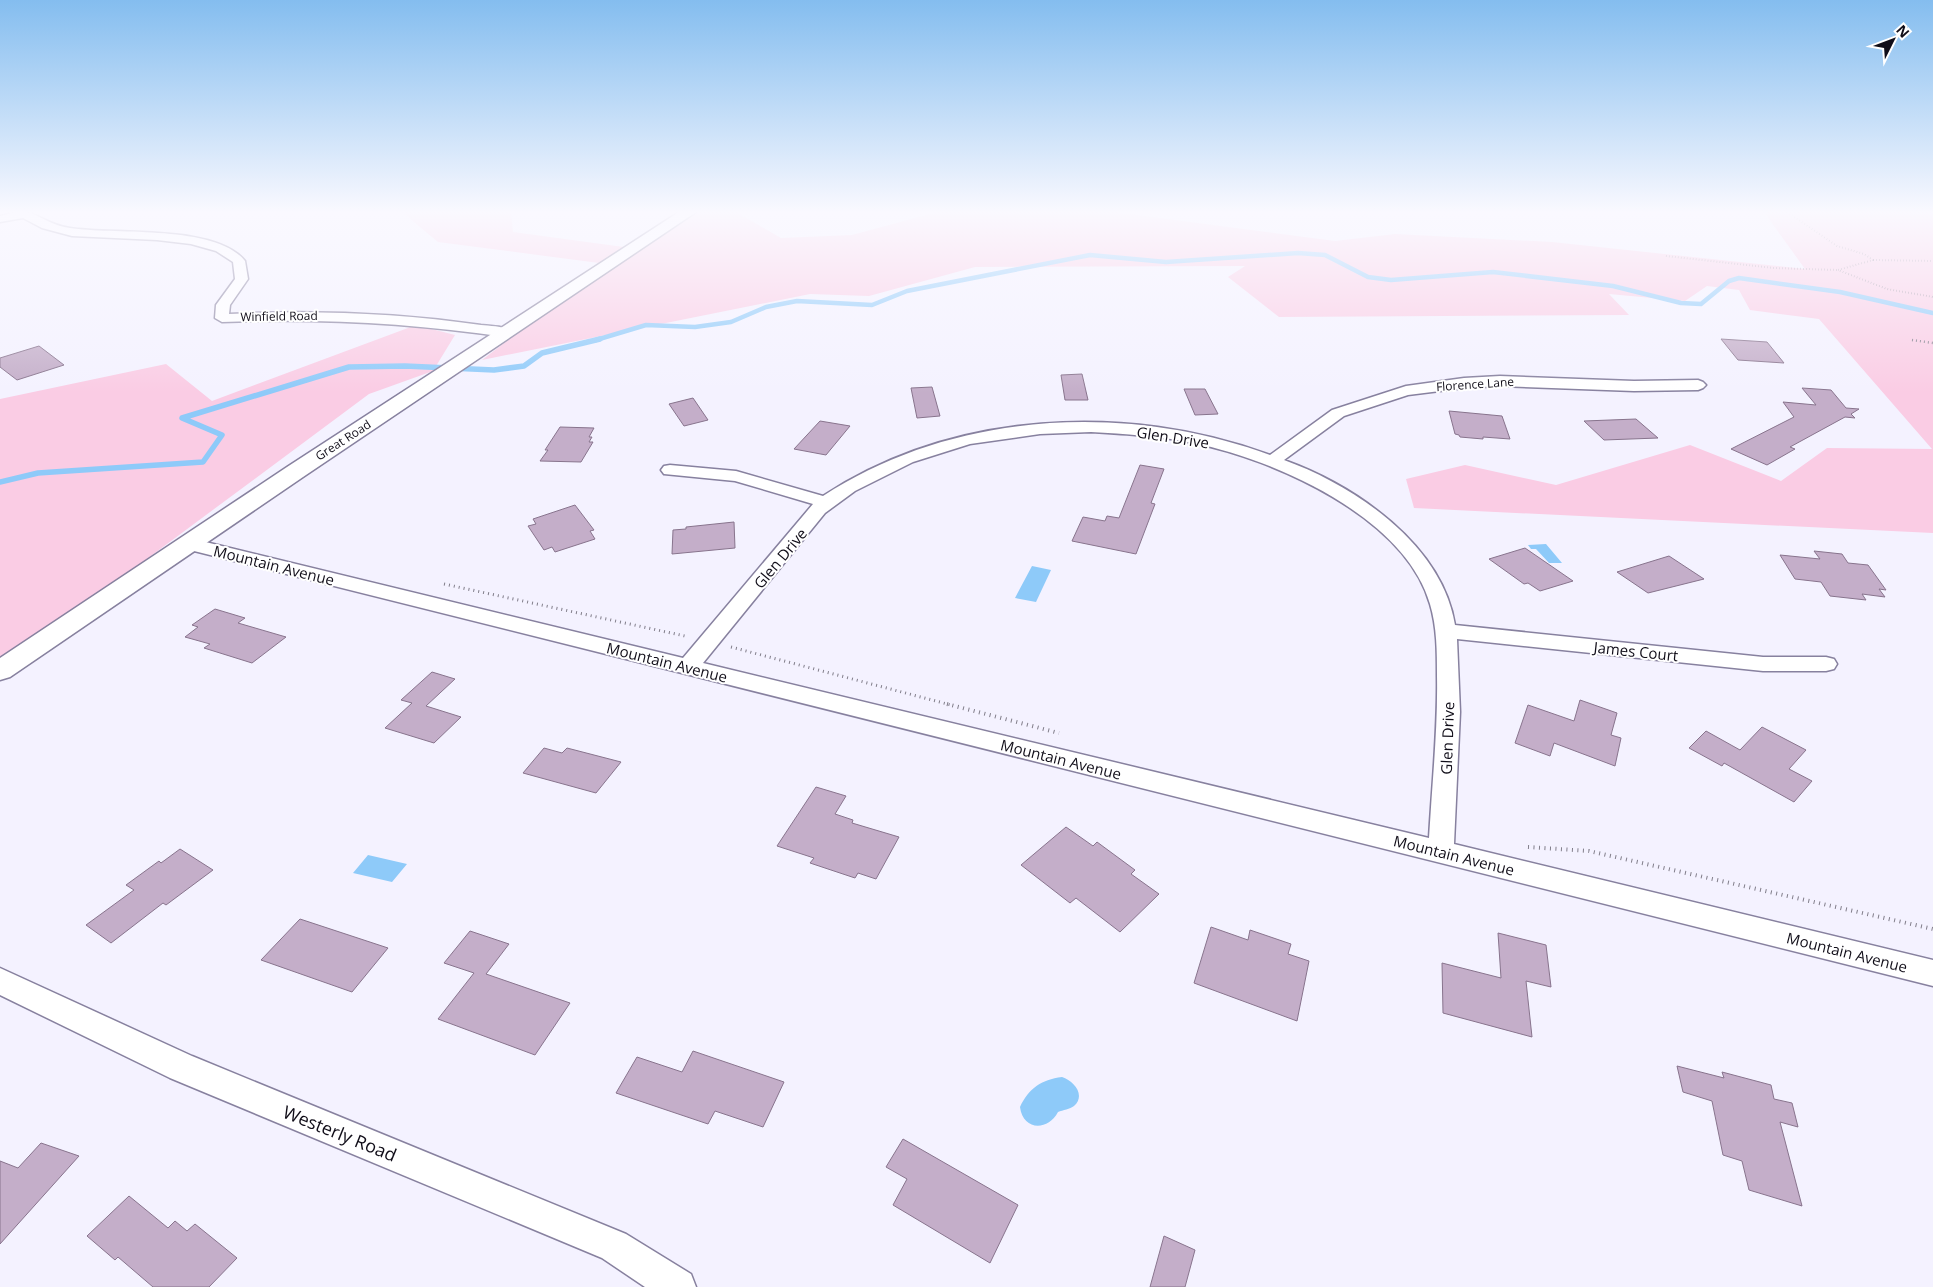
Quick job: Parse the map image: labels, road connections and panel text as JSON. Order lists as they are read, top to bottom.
{
  "streets": {
    "street": [
      "Winfield Road",
      "Florence Lane",
      "Glen Drive",
      "Great Road",
      "Mountain Avenue",
      "James Court",
      "Westerly Road"
    ]
  },
  "crossings": [
    ["Winfield Road", "Great Road"],
    ["Florence Lane", "Glen Drive"],
    ["Glen Drive", "Mountain Avenue"],
    ["Glen Drive", "James Court"],
    ["Great Road", "Mountain Avenue"]
  ],
  "north": "top right"
}
